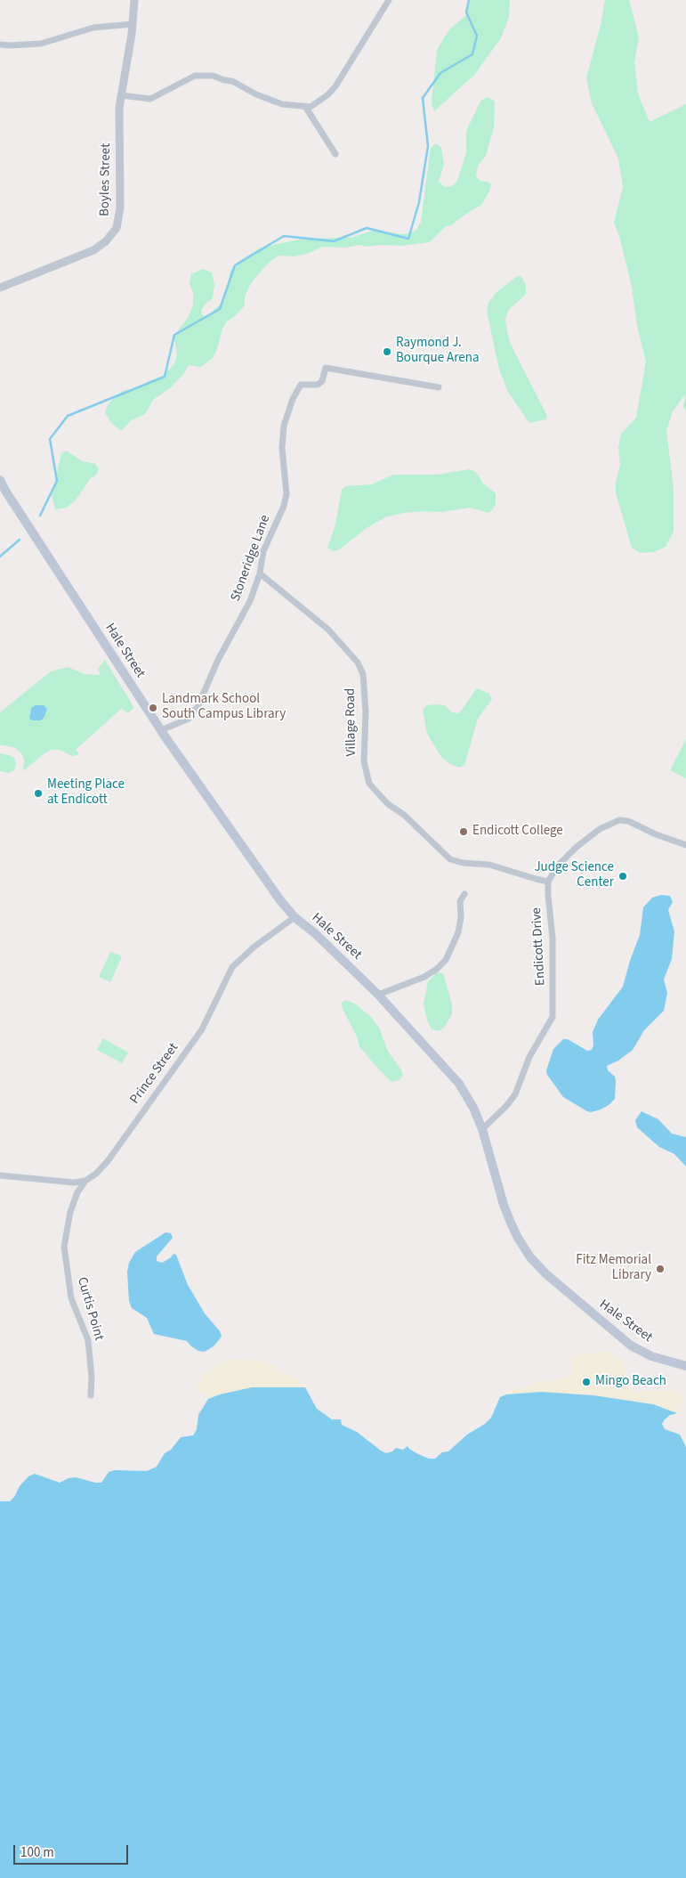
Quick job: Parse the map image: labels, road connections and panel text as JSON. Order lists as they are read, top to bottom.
{
  "streets": {
    "main road": ["Hale Street"],
    "street": [
      "Boyles Street",
      "Stoneridge Lane",
      "Village Road",
      "Endicott Drive",
      "Prince Street",
      "Curtis Point"
    ]
  },
  "crossings": [
    ["Stoneridge Lane", "Hale Street"],
    ["Stoneridge Lane", "Village Road"],
    ["Hale Street", "Endicott Drive"],
    ["Hale Street", "Prince Street"],
    ["Village Road", "Endicott Drive"],
    ["Prince Street", "Curtis Point"]
  ],
  "places": [
    "Raymond J. Bourque Arena",
    "Landmark School South Campus Library",
    "Meeting Place at Endicott",
    "Endicott College",
    "Judge Science Center",
    "Fitz Memorial Library",
    "Mingo Beach"
  ],
  "scale_bar": "100 m"
}
